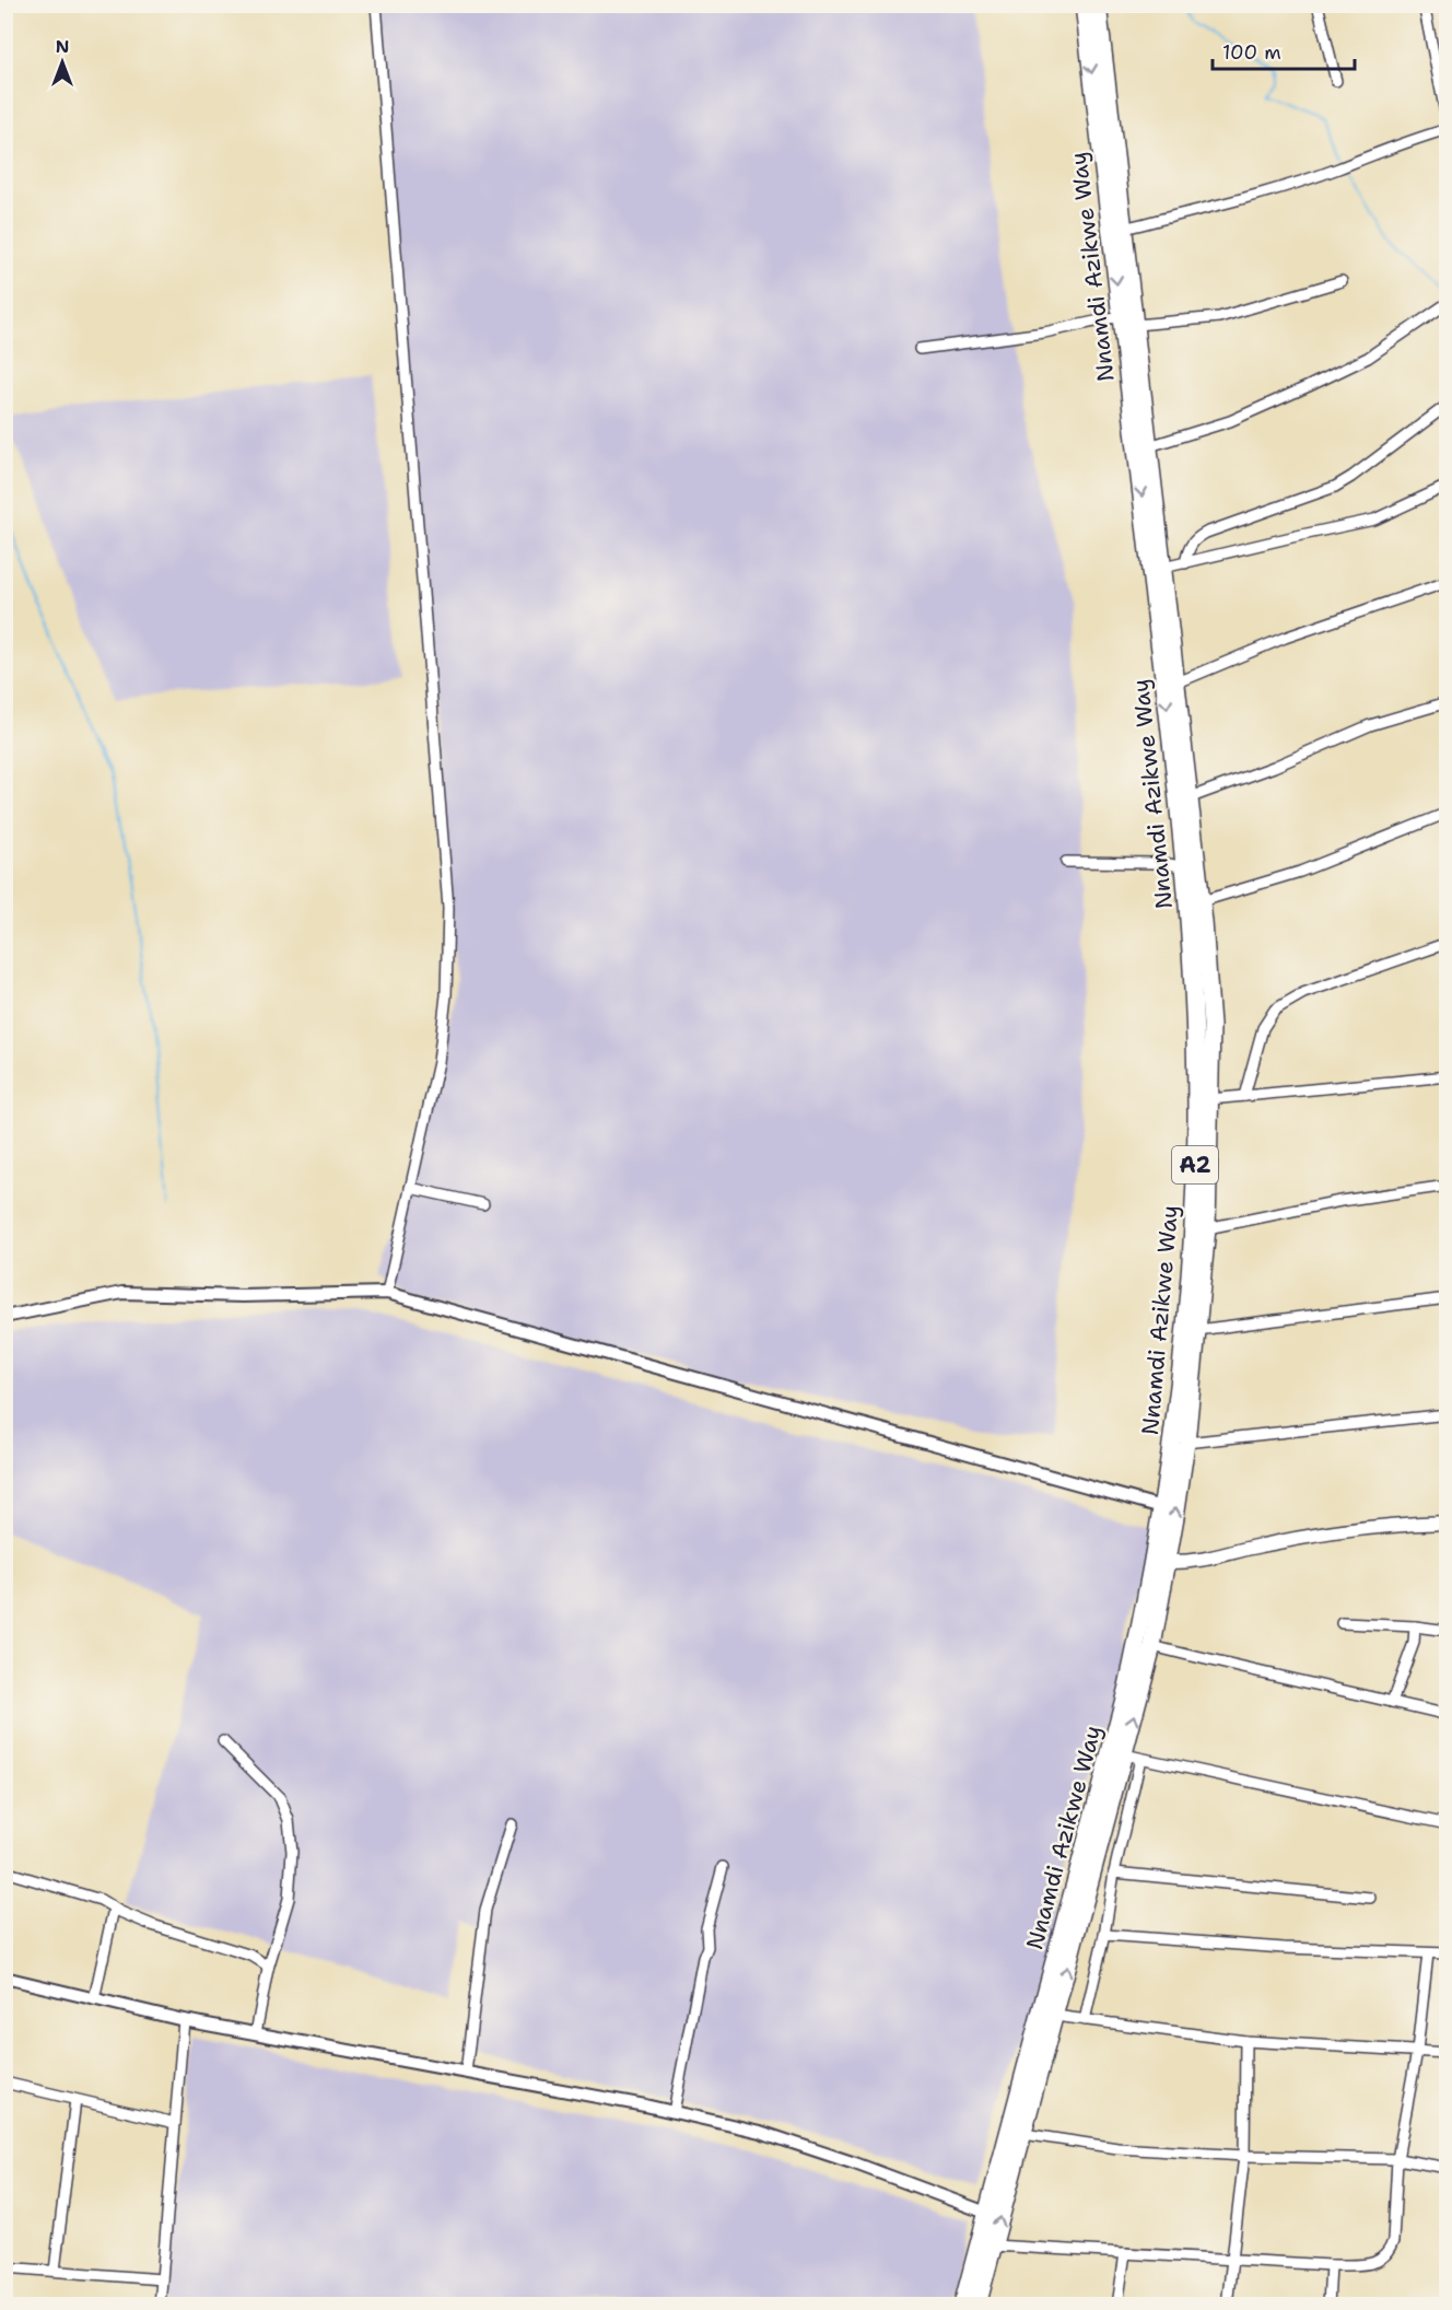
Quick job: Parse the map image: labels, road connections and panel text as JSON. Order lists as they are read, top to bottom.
{
  "streets": {
    "highway": ["Nnamdi Azikwe Way", "A2"]
  },
  "scale_bar": "100 m",
  "north": "top"
}
